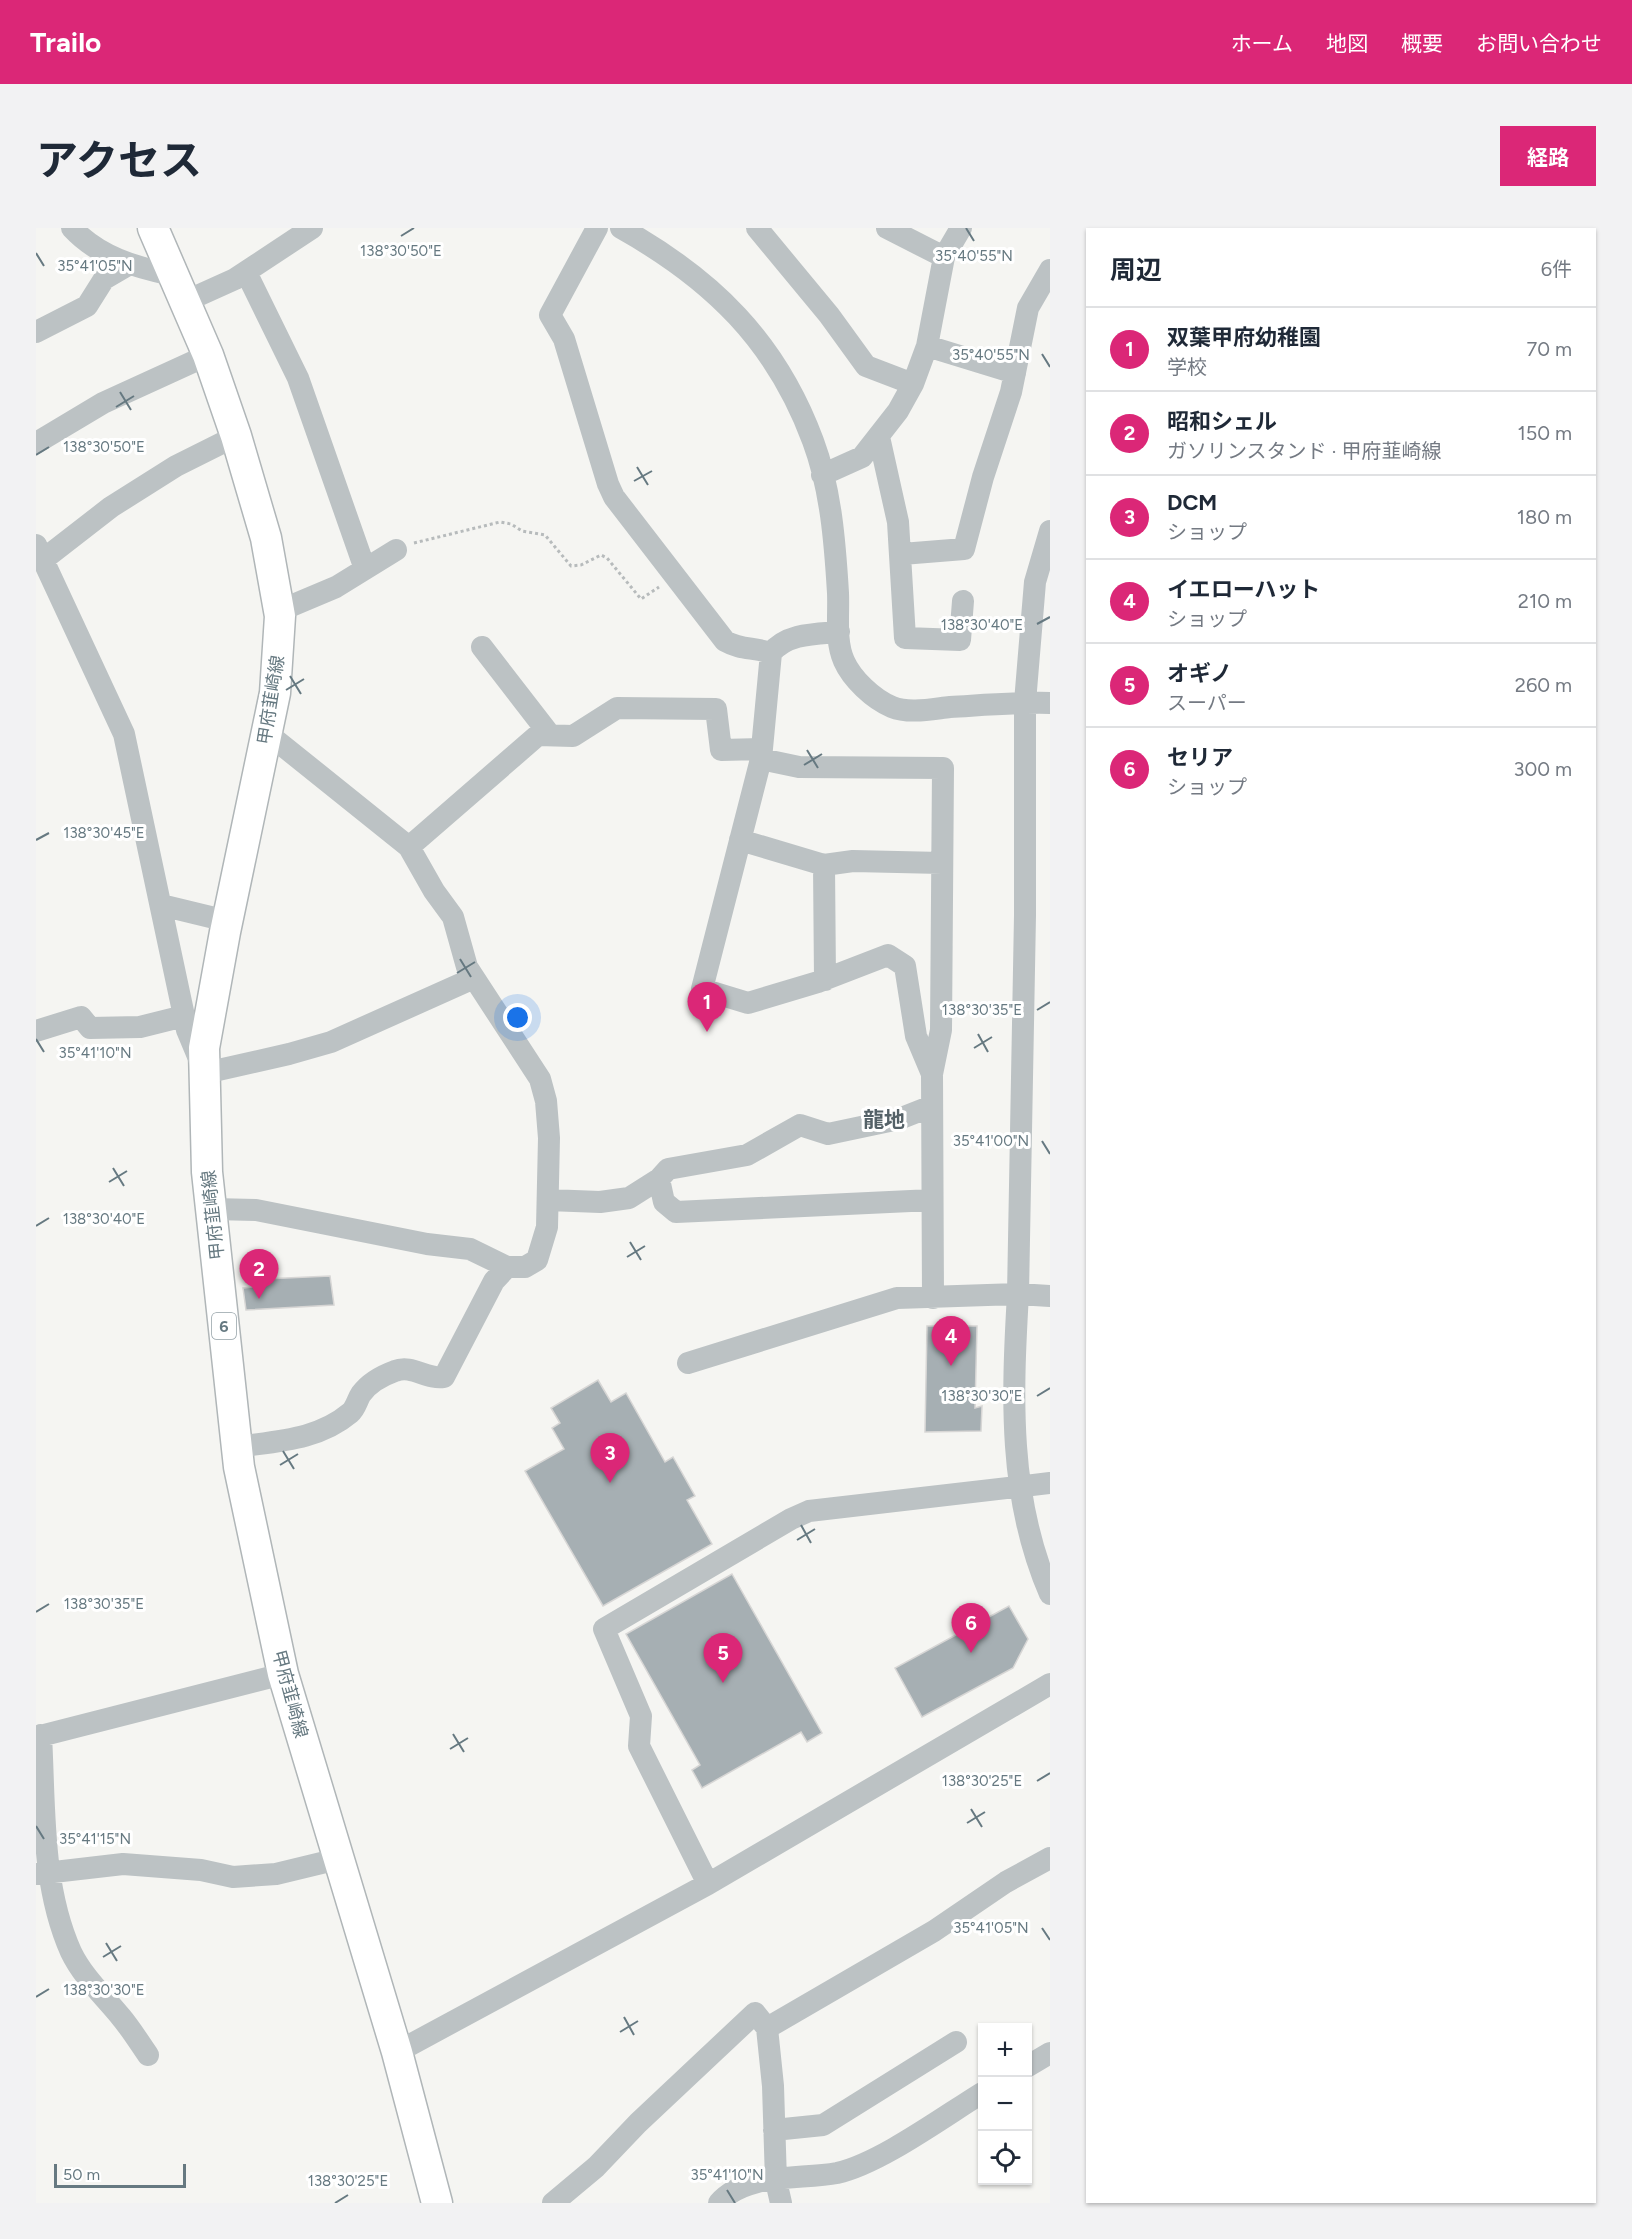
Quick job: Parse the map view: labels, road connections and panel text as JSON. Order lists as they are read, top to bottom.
{
  "streets": {
    "main road": ["甲府韮崎線", "6"]
  },
  "districts": ["龍地"],
  "scale_bar": "50 m",
  "page": {
    "header": "Trailo",
    "nav": [
      "ホーム",
      "地図",
      "概要",
      "お問い合わせ"
    ],
    "title": "アクセス",
    "buttons": "経路",
    "heading": ["周辺", "6件"],
    "list": [
      {
        "mark": "1",
        "name": "双葉甲府幼稚園",
        "note": "学校",
        "value": "70 m"
      },
      {
        "mark": "2",
        "name": "昭和シェル",
        "note": "ガソリンスタンド · 甲府韮崎線",
        "value": "150 m"
      },
      {
        "mark": "3",
        "name": "DCM",
        "note": "ショップ",
        "value": "180 m"
      },
      {
        "mark": "4",
        "name": "イエローハット",
        "note": "ショップ",
        "value": "210 m"
      },
      {
        "mark": "5",
        "name": "オギノ",
        "note": "スーパー",
        "value": "260 m"
      },
      {
        "mark": "6",
        "name": "セリア",
        "note": "ショップ",
        "value": "300 m"
      }
    ],
    "pins": [
      "1",
      "2",
      "4",
      "3",
      "6",
      "5"
    ],
    "map_buttons": ["+", "−"],
    "scale": "50 m"
  },
  "coordinates": [
    "138°30'50\"E",
    "35°40'55\"N",
    "35°41'05\"N",
    "138°30'40\"E",
    "138°30'45\"E",
    "138°30'35\"E",
    "35°41'10\"N",
    "35°41'00\"N",
    "138°30'30\"E",
    "138°30'25\"E",
    "35°41'15\"N"
  ]
}
